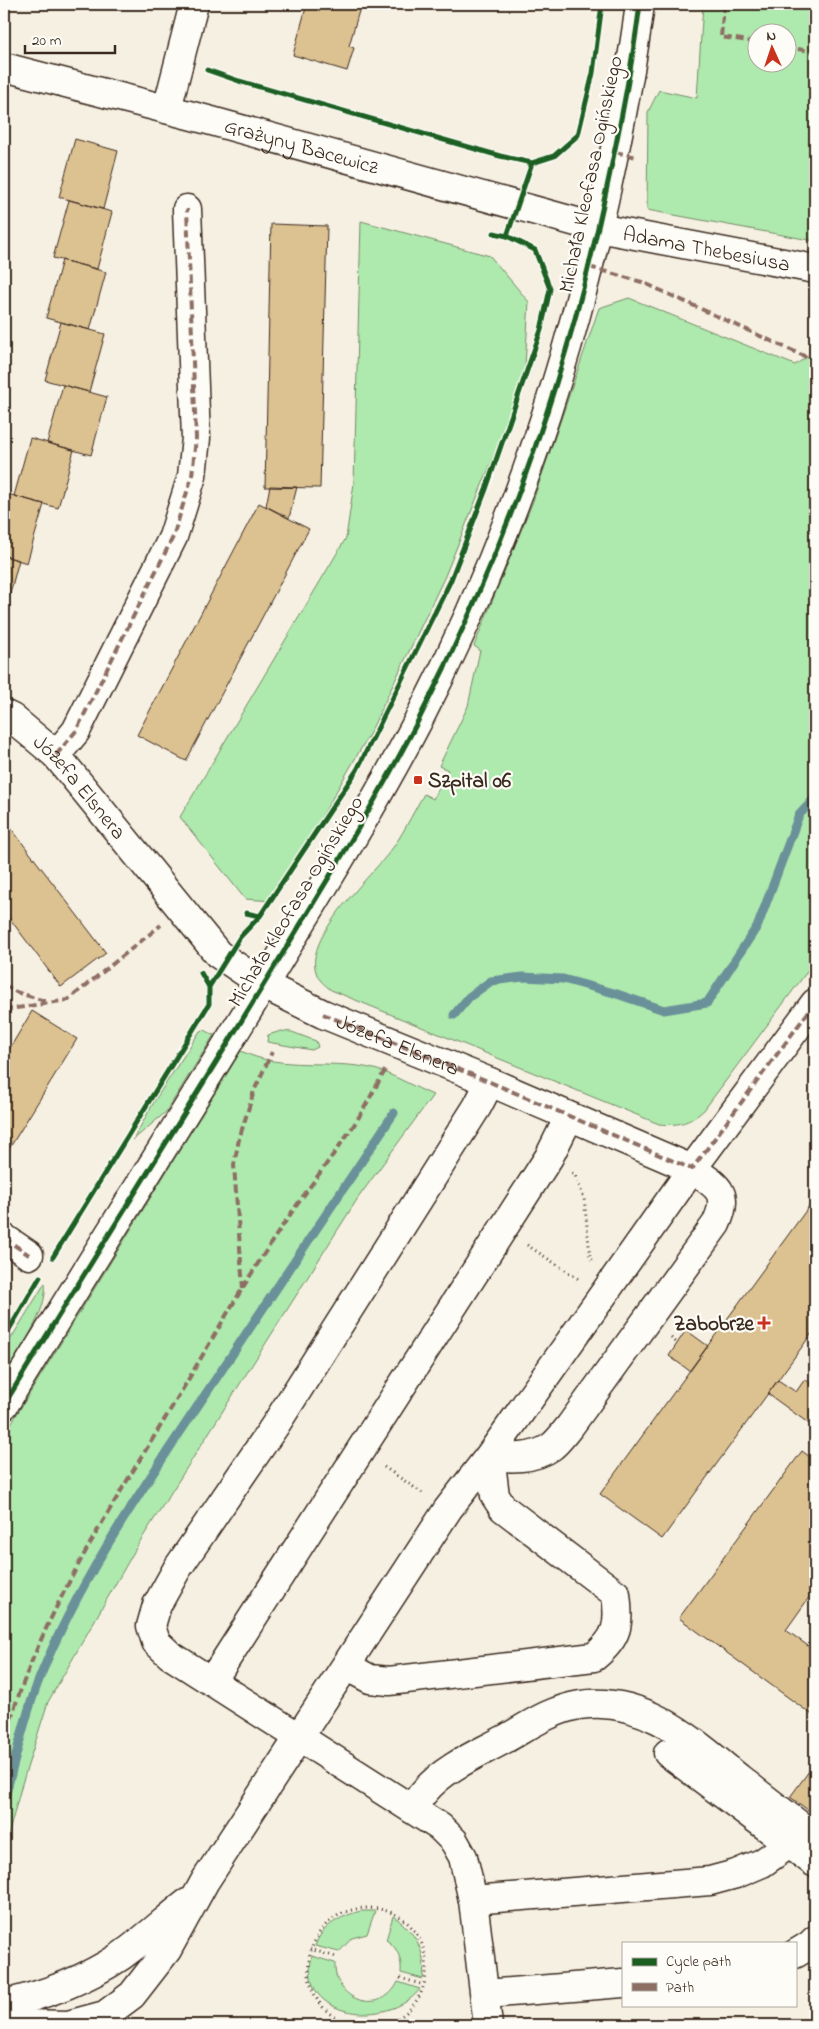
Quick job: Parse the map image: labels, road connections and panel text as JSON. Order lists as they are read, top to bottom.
{
  "streets": {
    "street": [
      "Grażyny Bacewicz",
      "Michała Kleofasa Ogińskiego",
      "Adama Thebesiusa",
      "Józefa Elsnera"
    ]
  },
  "crossings": [
    ["Grażyny Bacewicz", "Michała Kleofasa Ogińskiego"],
    ["Grażyny Bacewicz", "Adama Thebesiusa"],
    ["Michała Kleofasa Ogińskiego", "Adama Thebesiusa"],
    ["Michała Kleofasa Ogińskiego", "Józefa Elsnera"]
  ],
  "places": {
    "transit": ["Szpital 06"],
    "health": ["Zabobrze"]
  },
  "legend": ["Cycle path", "Path"],
  "scale_bar": "20 m",
  "north": "top"
}
